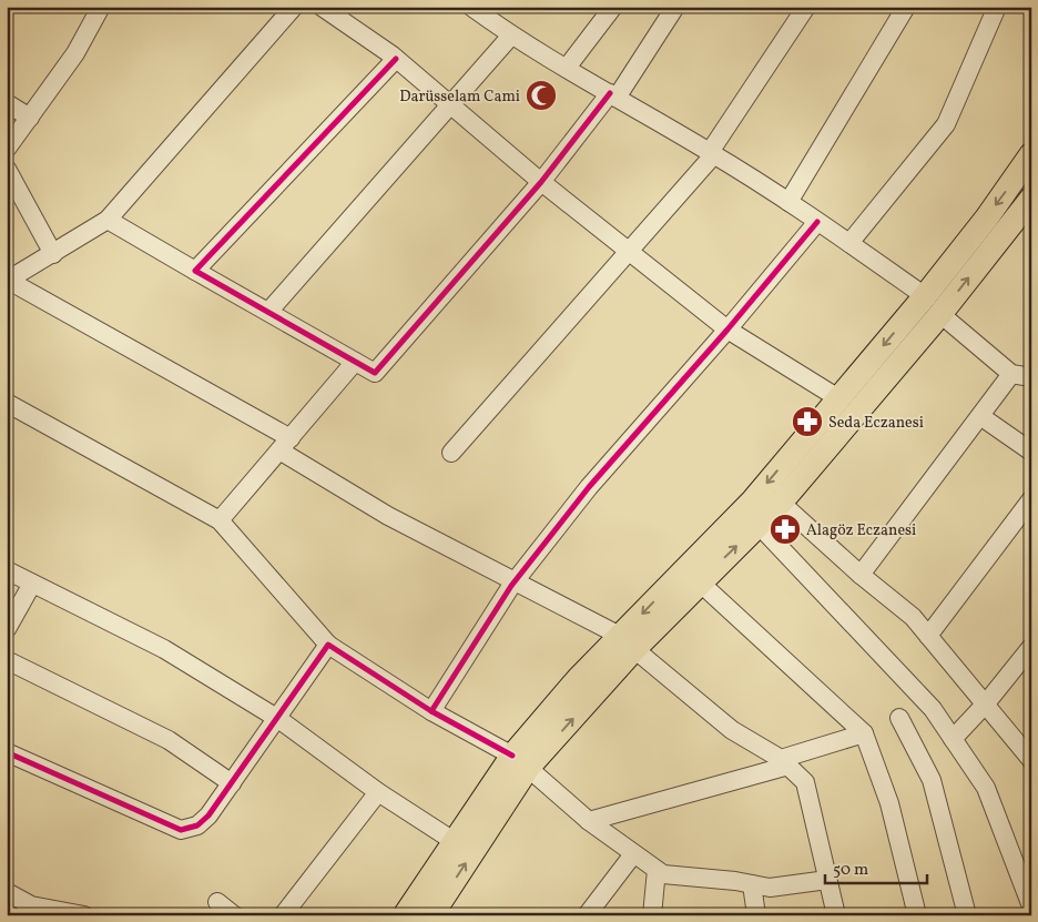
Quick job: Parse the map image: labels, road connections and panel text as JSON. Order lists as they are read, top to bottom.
{
  "places": {
    "mosque": ["Darüsselam Cami"],
    "pharmacy": ["Seda Eczanesi", "Alagöz Eczanesi"]
  },
  "scale_bar": "50 m"
}
